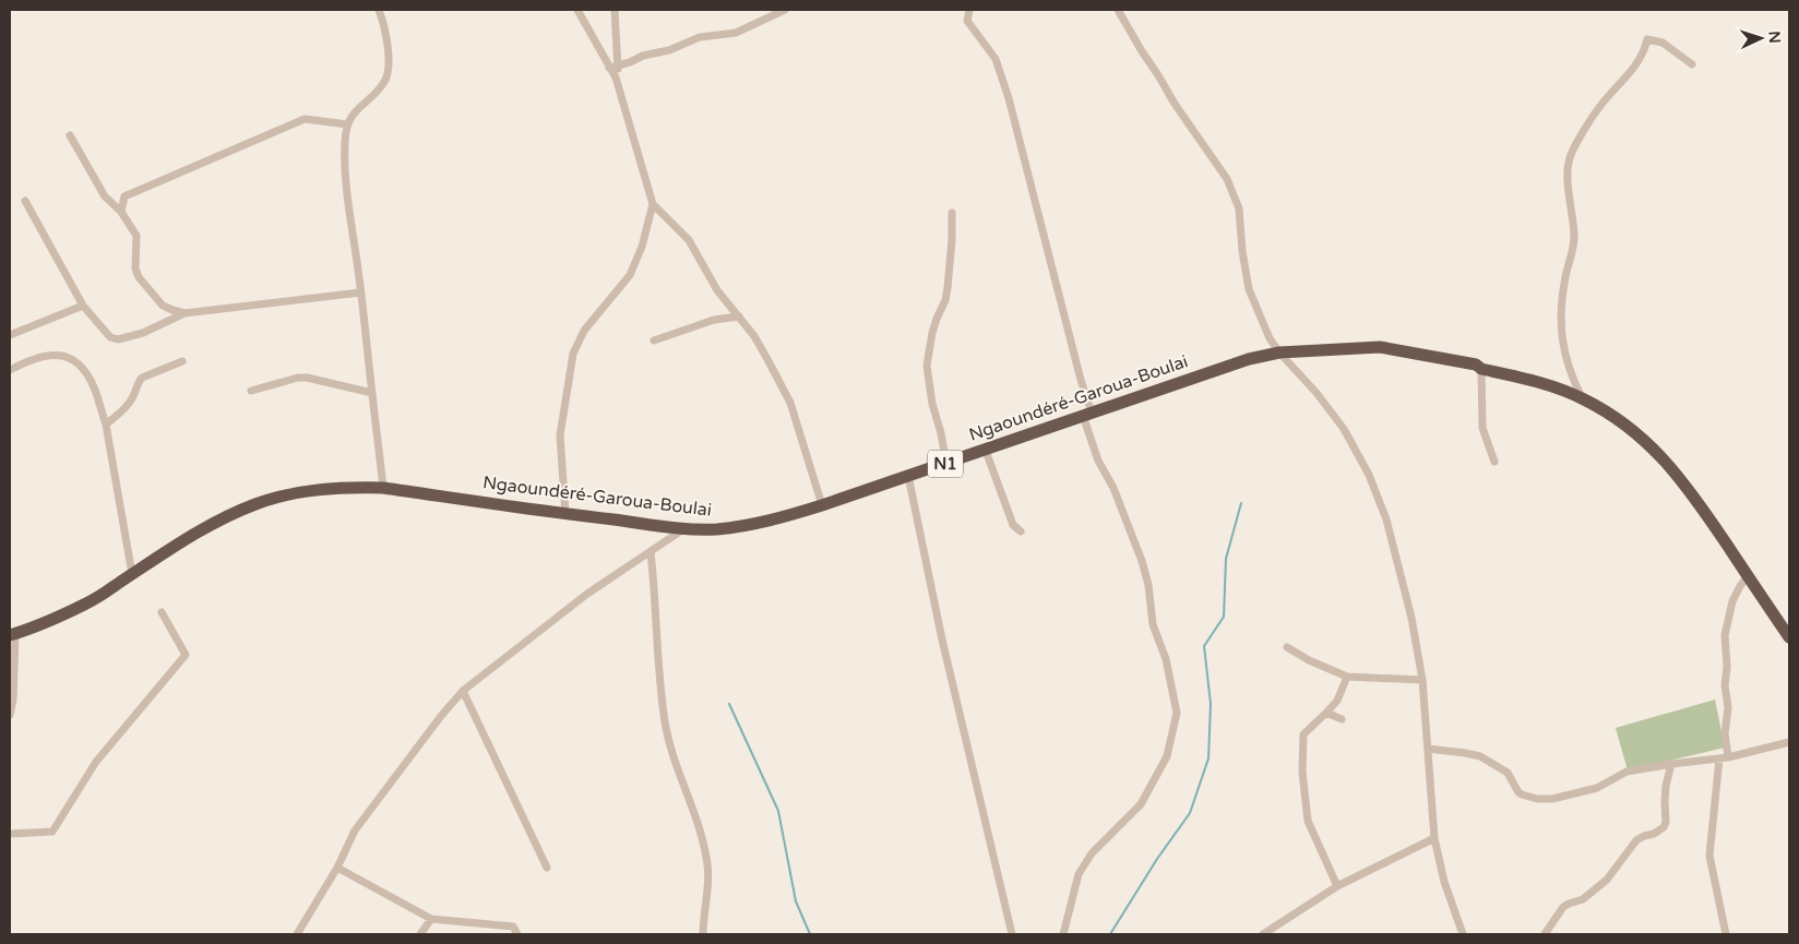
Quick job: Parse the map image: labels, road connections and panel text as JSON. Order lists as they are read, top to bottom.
{
  "streets": {
    "highway": ["Ngaoundéré-Garoua-Boulai", "N1"]
  },
  "north": "right"
}
